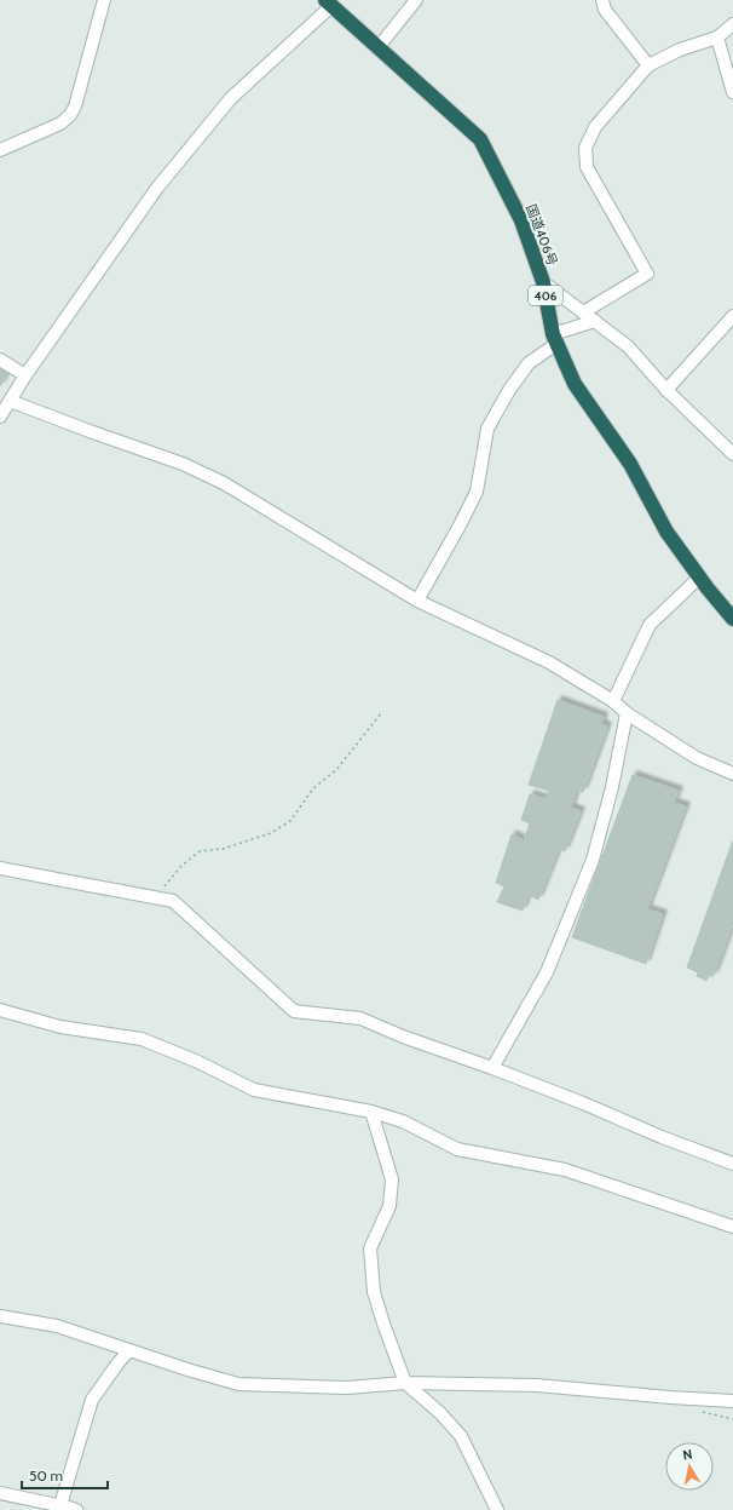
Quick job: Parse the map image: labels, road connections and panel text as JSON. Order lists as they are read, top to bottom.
{
  "streets": {
    "highway": ["国道406号", "406"]
  },
  "scale_bar": "50 m",
  "north": "top"
}
